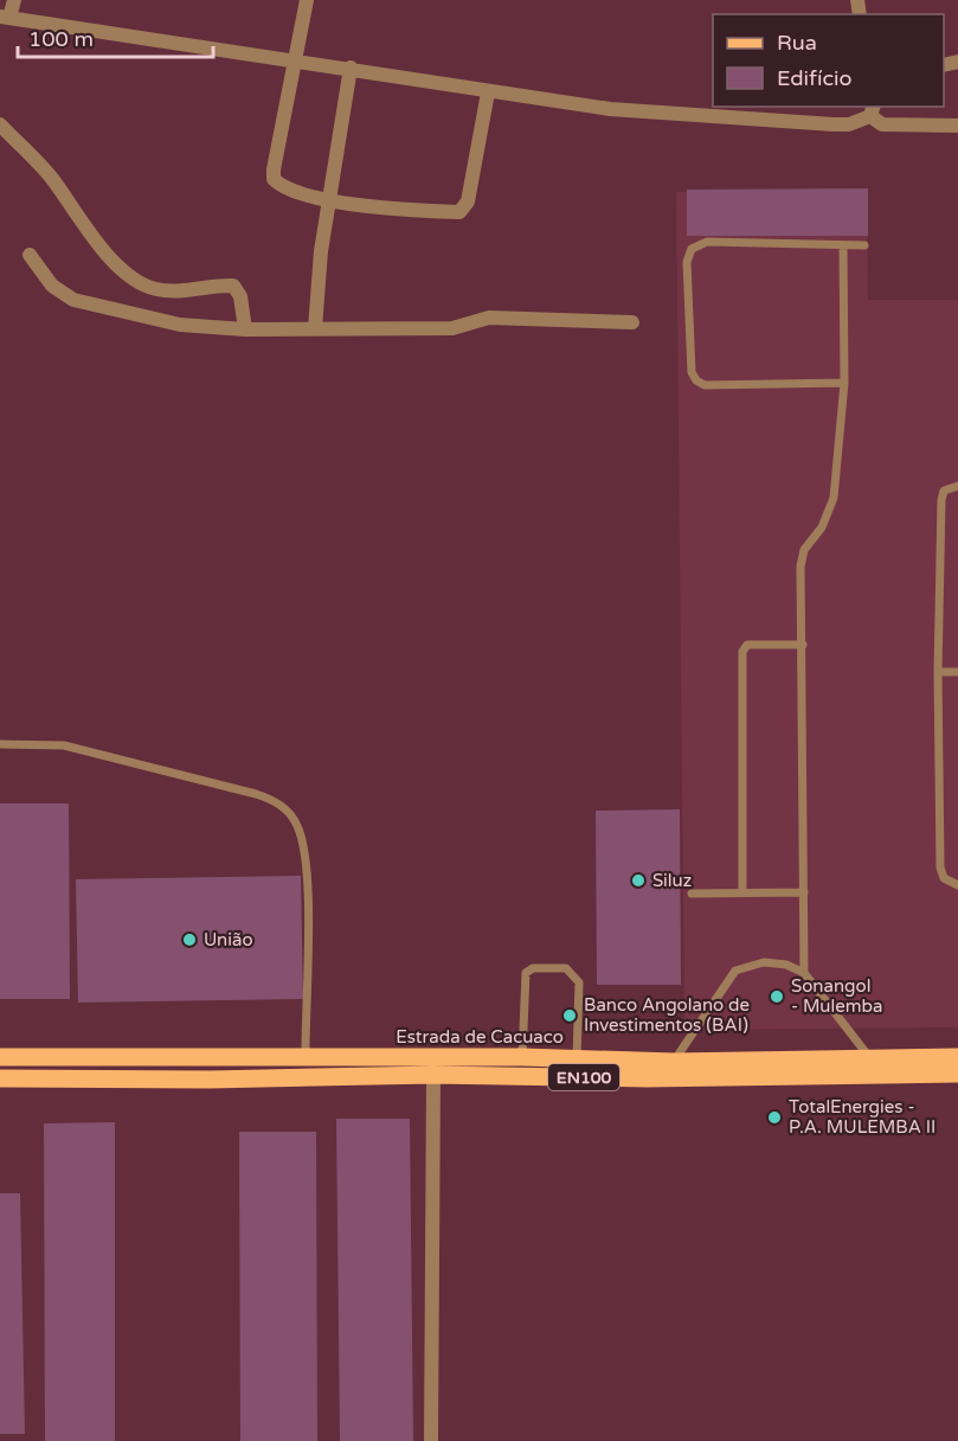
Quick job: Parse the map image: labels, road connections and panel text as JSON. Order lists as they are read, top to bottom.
{
  "streets": {
    "main road": ["Estrada de Cacuaco", "EN100"]
  },
  "places": [
    "Siluz",
    "União",
    "Sonangol - Mulemba",
    "Banco Angolano de Investimentos (BAI)",
    "TotalEnergies - P.A. MULEMBA II"
  ],
  "legend": ["Rua", "Edifício"],
  "scale_bar": "100 m"
}
